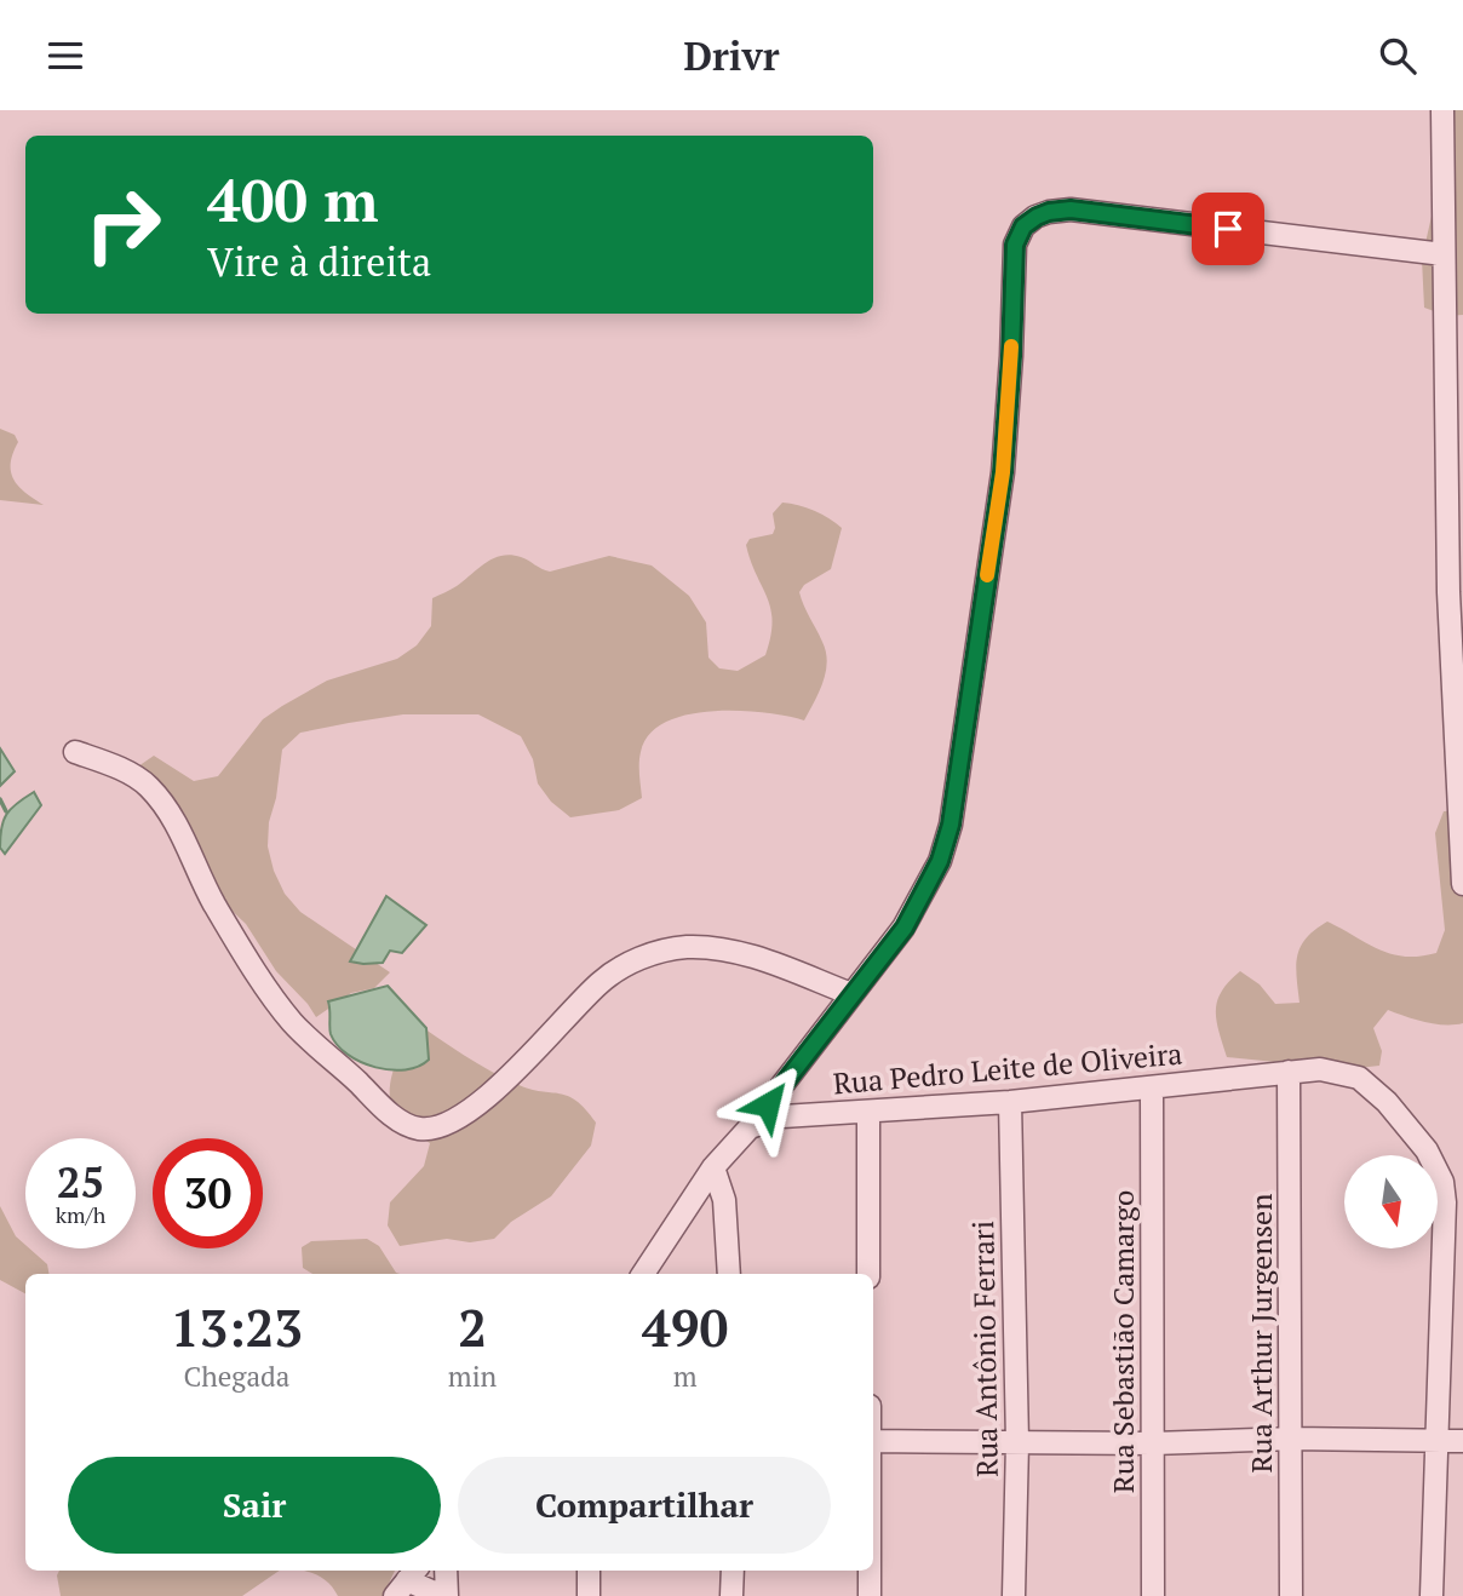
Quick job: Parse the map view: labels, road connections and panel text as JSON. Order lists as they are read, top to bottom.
{
  "streets": {
    "street": [
      "Rua Pedro Leite de Oliveira",
      "Rua Arthur Jurgensen",
      "Rua Sebastião Camargo",
      "Rua Antônio Ferrari"
    ]
  },
  "crossings": [
    ["Rua Pedro Leite de Oliveira", "Rua Arthur Jurgensen"],
    ["Rua Pedro Leite de Oliveira", "Rua Sebastião Camargo"],
    ["Rua Pedro Leite de Oliveira", "Rua Antônio Ferrari"]
  ],
  "north": "bottom",
  "page": {
    "header": "Drivr",
    "turn": ["400 m", "Vire à direita"],
    "speed": "25 km/h",
    "limit": "30",
    "eta": [
      "13:23",
      "Chegada",
      "2",
      "min",
      "490",
      "m"
    ],
    "buttons": ["Sair", "Compartilhar"]
  }
}
